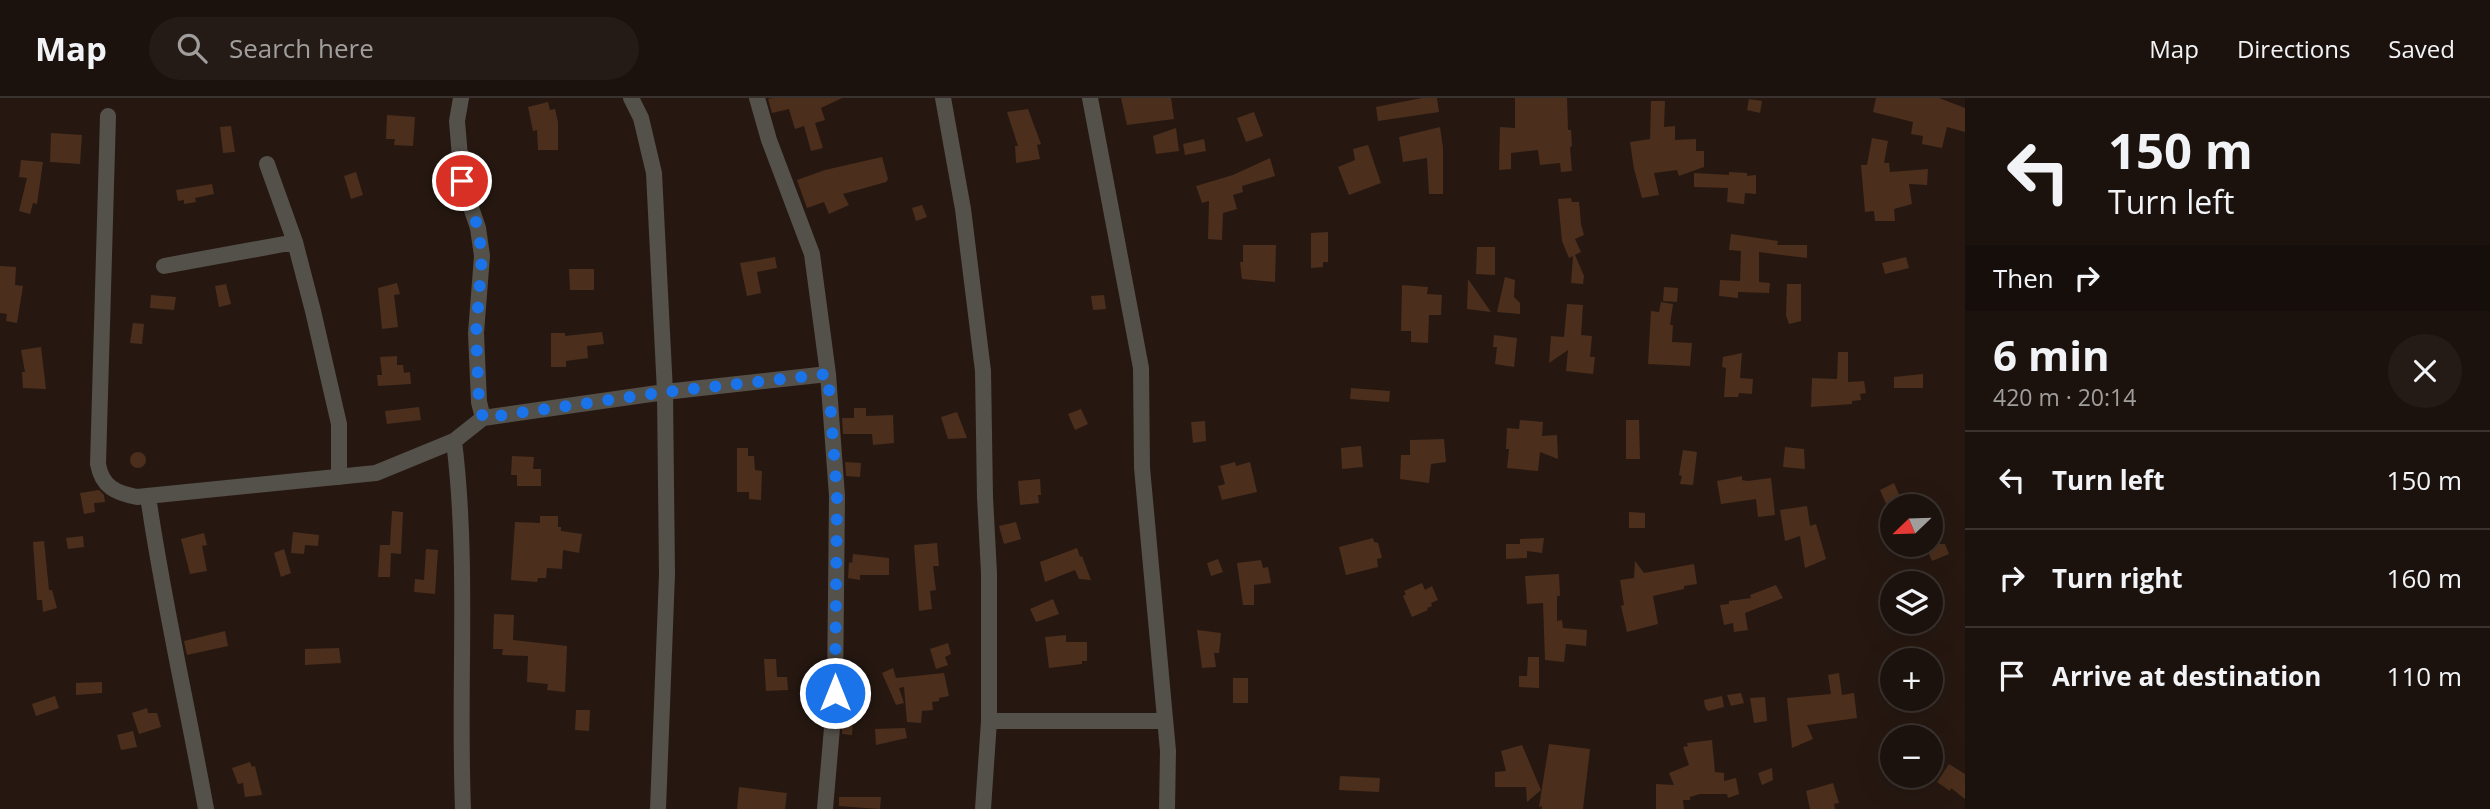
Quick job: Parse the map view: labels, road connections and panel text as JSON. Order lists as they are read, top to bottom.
{
  "north": "bottom left",
  "page": {
    "header": "Map",
    "search": "Search here",
    "nav": ["Map", "Directions", "Saved"],
    "turn": ["150 m", "Turn left"],
    "then": "Then",
    "heading": ["6 min", "420 m · 20:14"],
    "list": [
      {
        "name": "Turn left",
        "value": "150 m"
      },
      {
        "name": "Turn right",
        "value": "160 m"
      },
      {
        "name": "Arrive at destination",
        "value": "110 m"
      }
    ],
    "map_buttons": ["+", "−"]
  }
}
